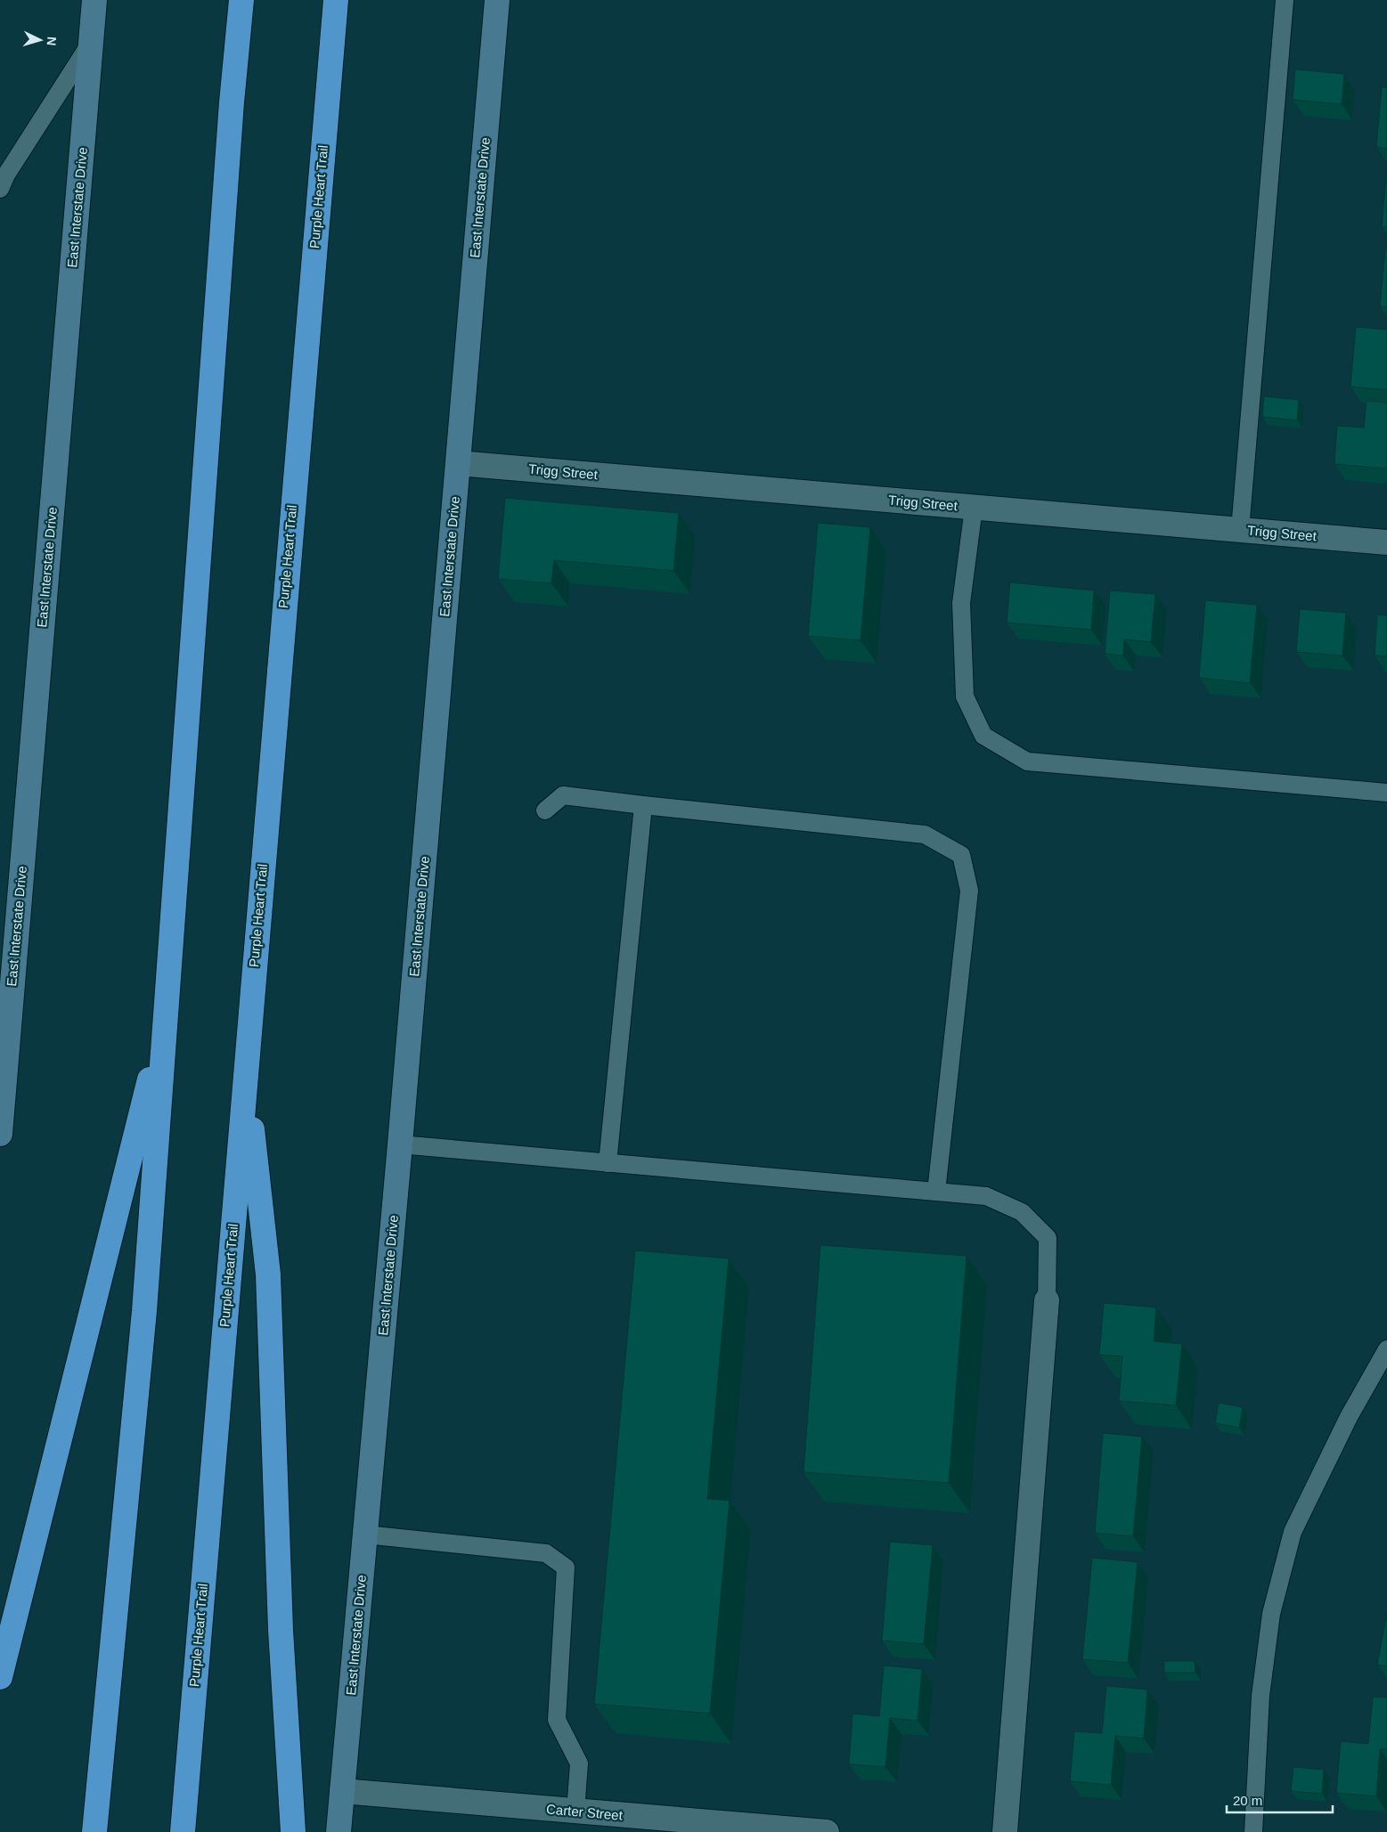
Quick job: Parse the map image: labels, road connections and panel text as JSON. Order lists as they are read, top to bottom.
{
  "streets": {
    "highway": ["Purple Heart Trail"],
    "main road": ["East Interstate Drive"],
    "street": ["Trigg Street", "Carter Street"]
  },
  "crossings": [
    ["East Interstate Drive", "Trigg Street"],
    ["East Interstate Drive", "Carter Street"]
  ],
  "scale_bar": "20 m",
  "north": "right"
}
